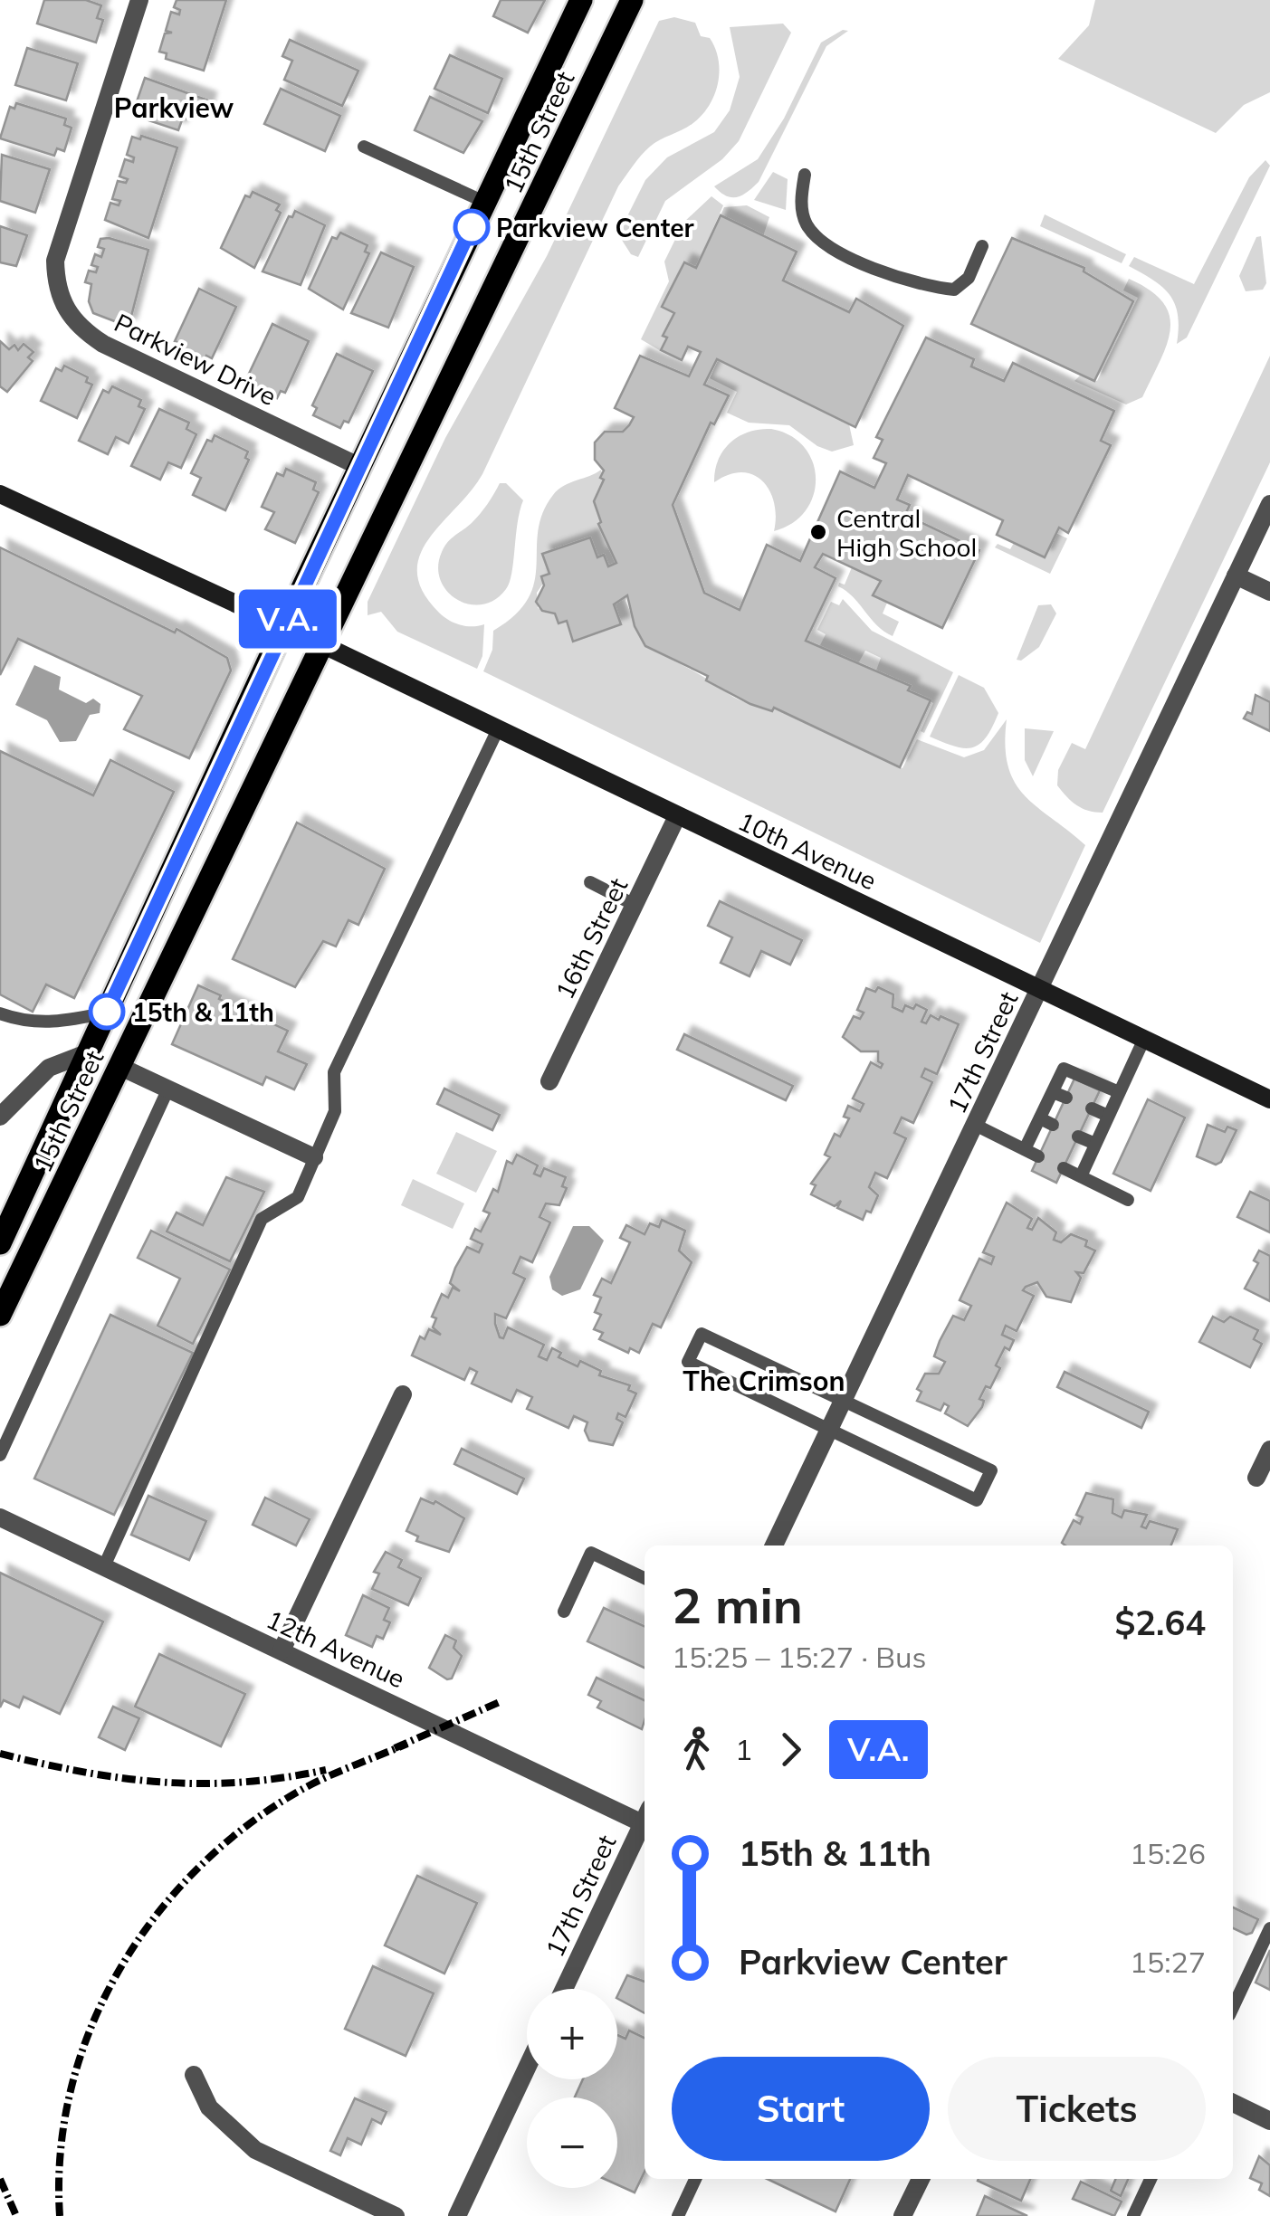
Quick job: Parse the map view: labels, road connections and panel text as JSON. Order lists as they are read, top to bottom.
{
  "streets": {
    "main road": ["15th Street", "10th Avenue"],
    "street": [
      "Parkview Drive",
      "16th Street",
      "17th Street",
      "12th Avenue"
    ]
  },
  "crossings": [
    ["15th Street", "Parkview Drive"],
    ["15th Street", "10th Avenue"],
    ["10th Avenue", "16th Street"],
    ["10th Avenue", "17th Street"]
  ],
  "districts": ["Parkview", "The Crimson"],
  "places": ["Parkview Center", "Central High School", "15th & 11th"],
  "lines": ["bus line V.A."],
  "page": {
    "on_map": "V.A.",
    "heading": ["2 min", "15:25 – 15:27 · Bus", "$2.64"],
    "legs": ["1", "V.A."],
    "list": [
      {
        "name": "15th & 11th",
        "value": "15:26"
      },
      {
        "name": "Parkview Center",
        "value": "15:27"
      }
    ],
    "map_buttons": ["+", "−"],
    "buttons": ["Start", "Tickets"]
  }
}
